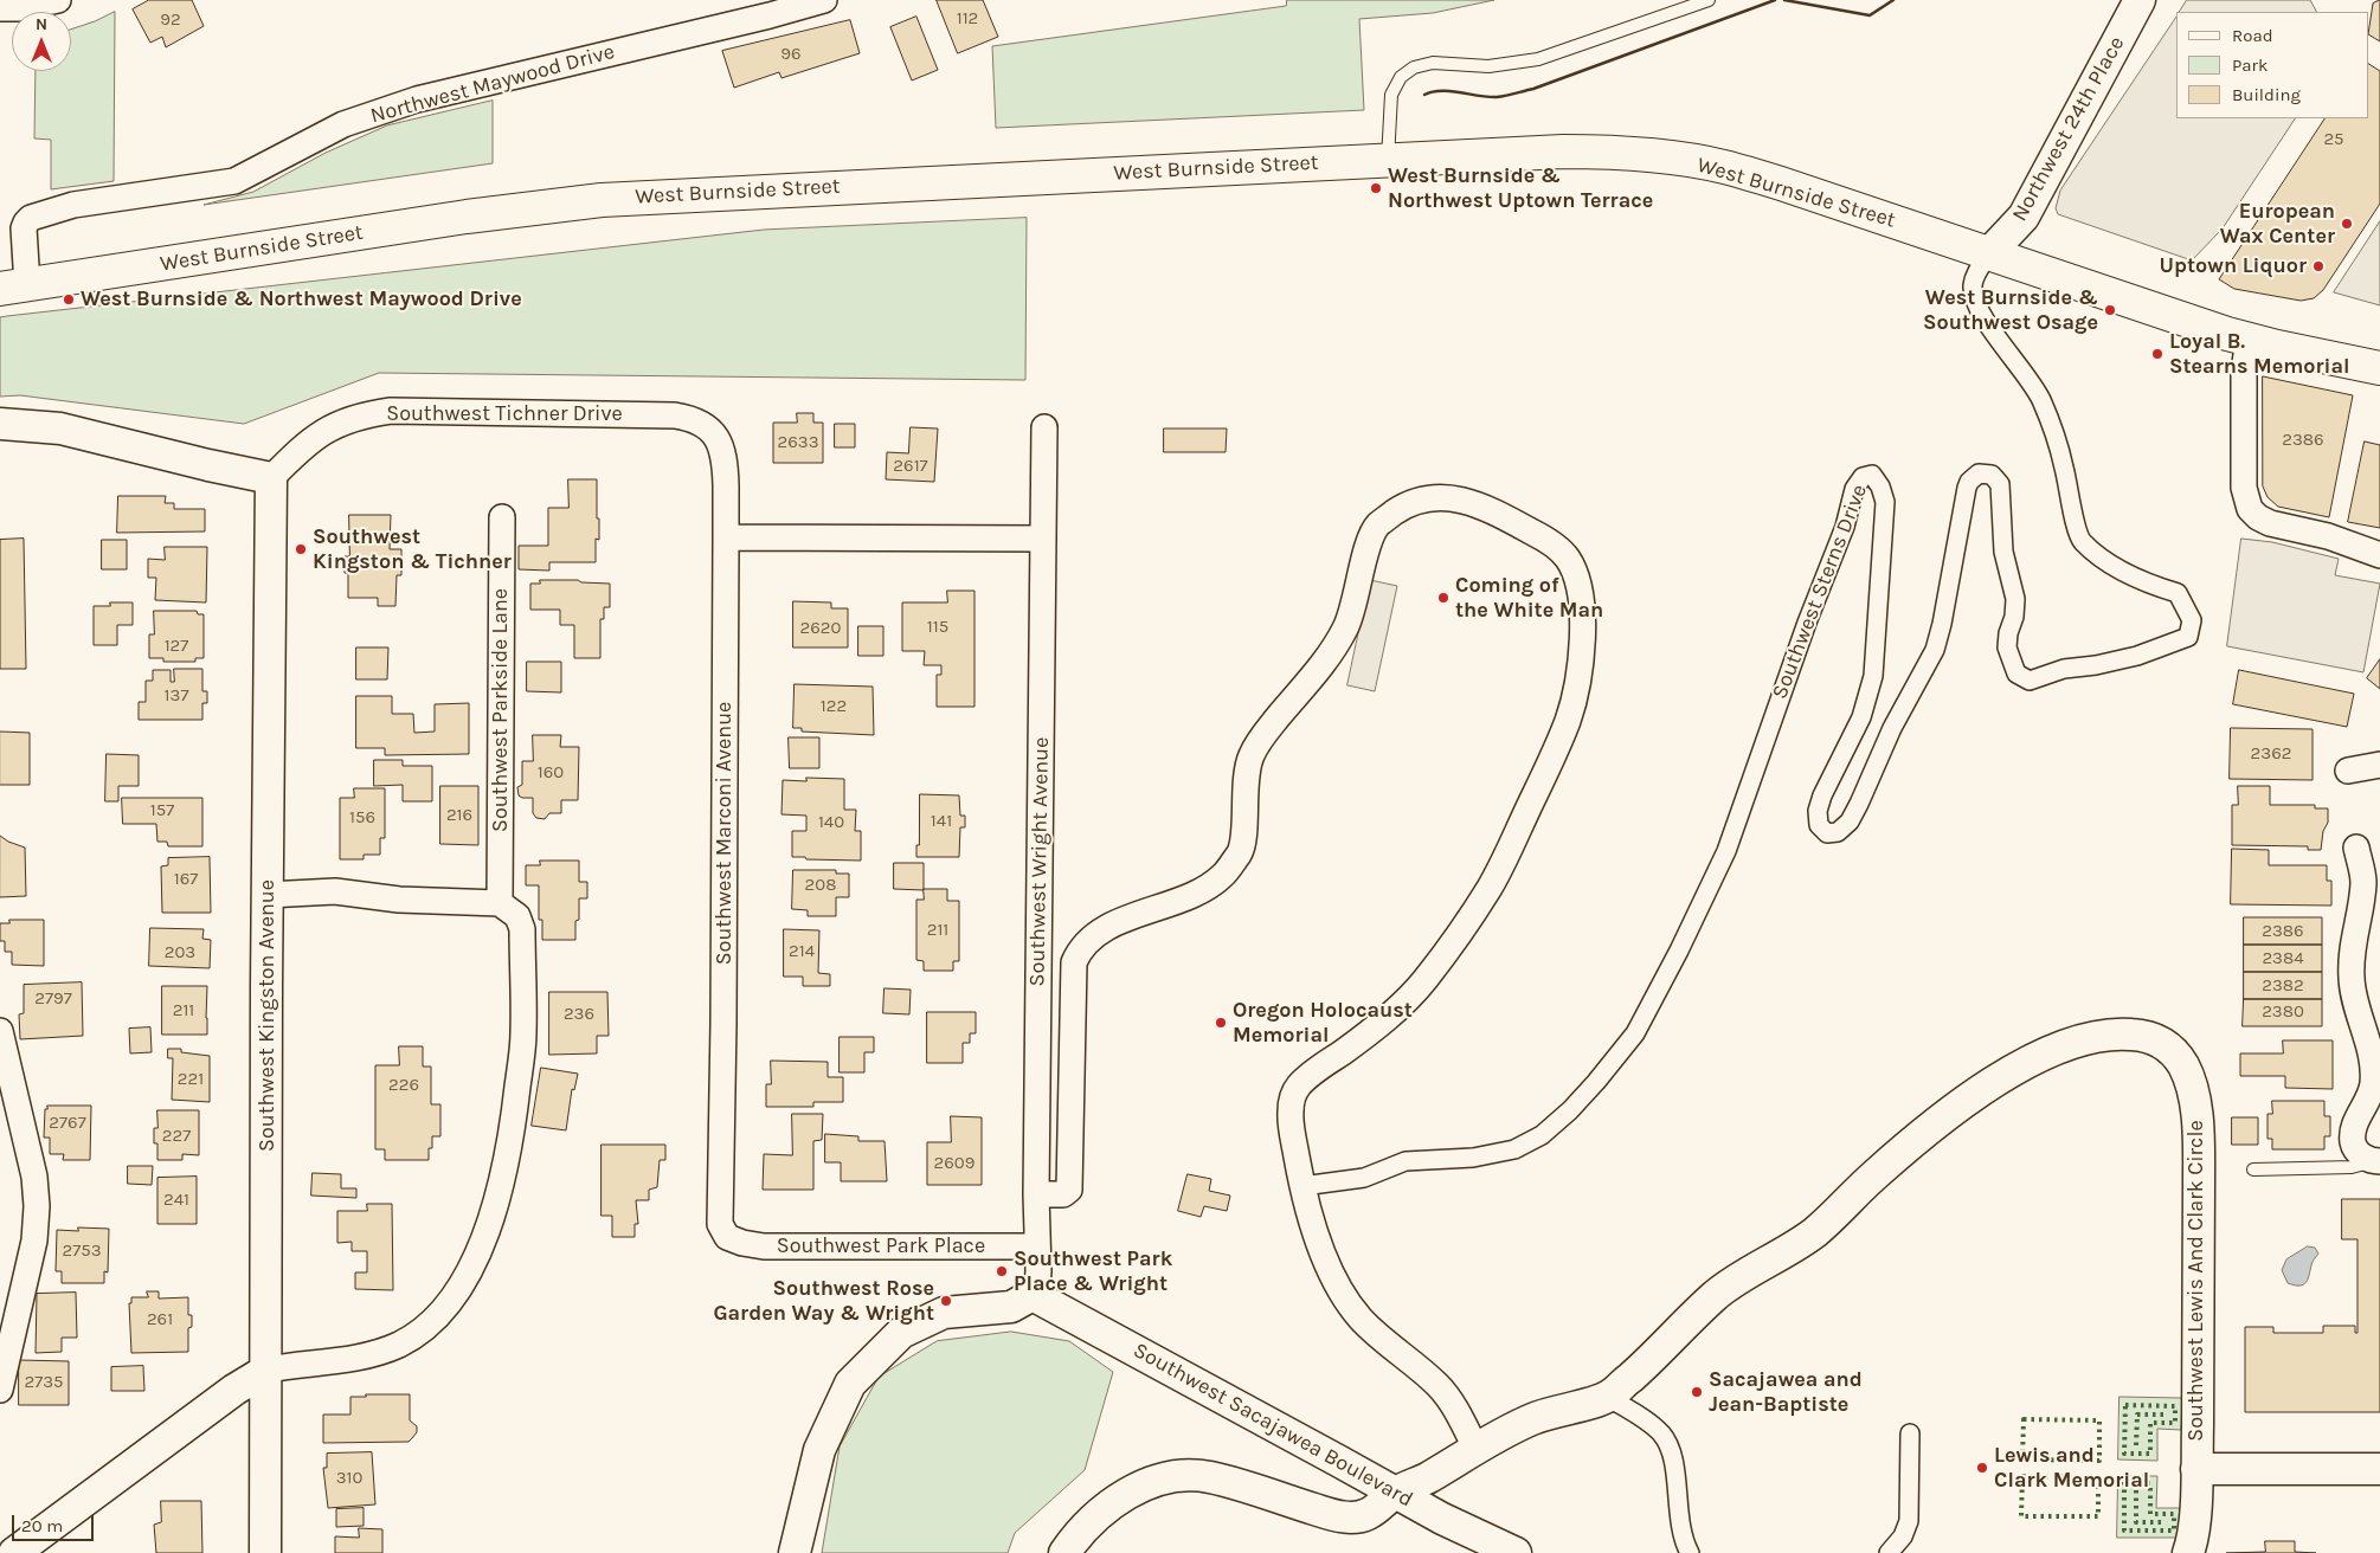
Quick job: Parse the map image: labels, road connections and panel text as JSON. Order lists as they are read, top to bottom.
{
  "streets": {
    "main road": ["West Burnside Street"],
    "street": [
      "Northwest Maywood Drive",
      "Northwest 24th Place",
      "Southwest Tichner Drive",
      "Southwest Sterns Drive",
      "Southwest Parkside Lane",
      "Southwest Marconi Avenue",
      "Southwest Wright Avenue",
      "Southwest Kingston Avenue",
      "Southwest Park Place",
      "Southwest Lewis And Clark Circle",
      "Southwest Sacajawea Boulevard"
    ]
  },
  "crossings": [
    ["Northwest Maywood Drive", "West Burnside Street"],
    ["Northwest 24th Place", "West Burnside Street"],
    ["Northwest 24th Place", "Southwest Sterns Drive"],
    ["West Burnside Street", "Southwest Sterns Drive"],
    ["Southwest Tichner Drive", "Southwest Marconi Avenue"],
    ["Southwest Tichner Drive", "Southwest Kingston Avenue"],
    ["Southwest Marconi Avenue", "Southwest Park Place"],
    ["Southwest Wright Avenue", "Southwest Park Place"],
    ["Southwest Wright Avenue", "Southwest Sacajawea Boulevard"],
    ["Southwest Lewis And Clark Circle", "Southwest Sacajawea Boulevard"]
  ],
  "places": [
    "West Burnside & Northwest Uptown Terrace",
    "European Wax Center",
    "Uptown Liquor",
    "West Burnside & Northwest Maywood Drive",
    "West Burnside & Southwest Osage",
    "Loyal B. Stearns Memorial",
    "Southwest Kingston & Tichner",
    "Coming of the White Man",
    "Oregon Holocaust Memorial",
    "Southwest Park Place & Wright",
    "Southwest Rose Garden Way & Wright",
    "Sacajawea and Jean-Baptiste",
    "Lewis and Clark Memorial"
  ],
  "house_numbers": [
    "112",
    "92",
    "96",
    "25",
    "2386",
    "2633",
    "2617",
    "115",
    "2620",
    "127",
    "137",
    "122",
    "2362",
    "160",
    "157",
    "216",
    "156",
    "141",
    "140",
    "167",
    "208",
    "211",
    "2386",
    "214",
    "203",
    "2384",
    "2382",
    "2797",
    "211",
    "2380",
    "236",
    "221",
    "226",
    "2767",
    "227",
    "2609",
    "241",
    "2753",
    "261",
    "2735",
    "310"
  ],
  "legend": ["Road", "Park", "Building"],
  "scale_bar": "20 m",
  "north": "top"
}
